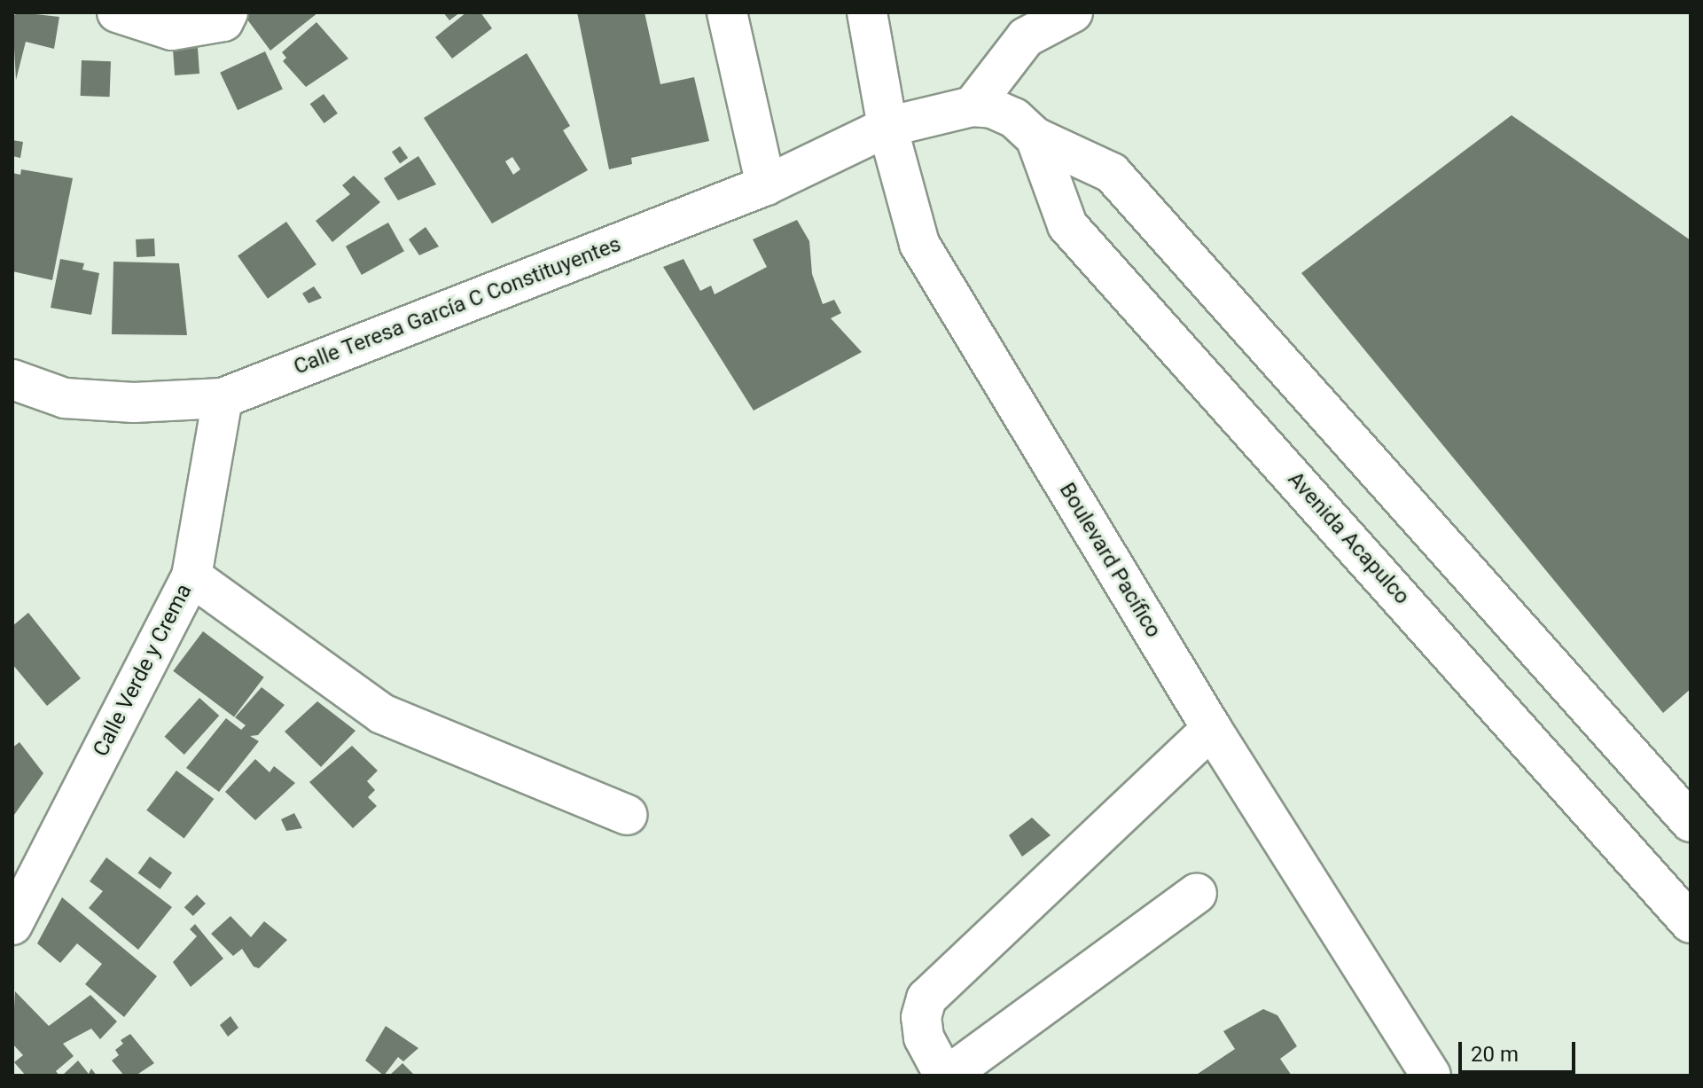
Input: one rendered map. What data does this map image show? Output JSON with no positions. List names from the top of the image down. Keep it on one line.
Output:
{"streets":{"main road":["Calle Teresa García C Constituyentes","Avenida Acapulco","Boulevard Pacífico","Calle Verde y Crema"]},"crossings":[["Calle Teresa García C Constituyentes","Boulevard Pacífico"],["Calle Teresa García C Constituyentes","Calle Verde y Crema"]],"scale_bar":"20 m"}
